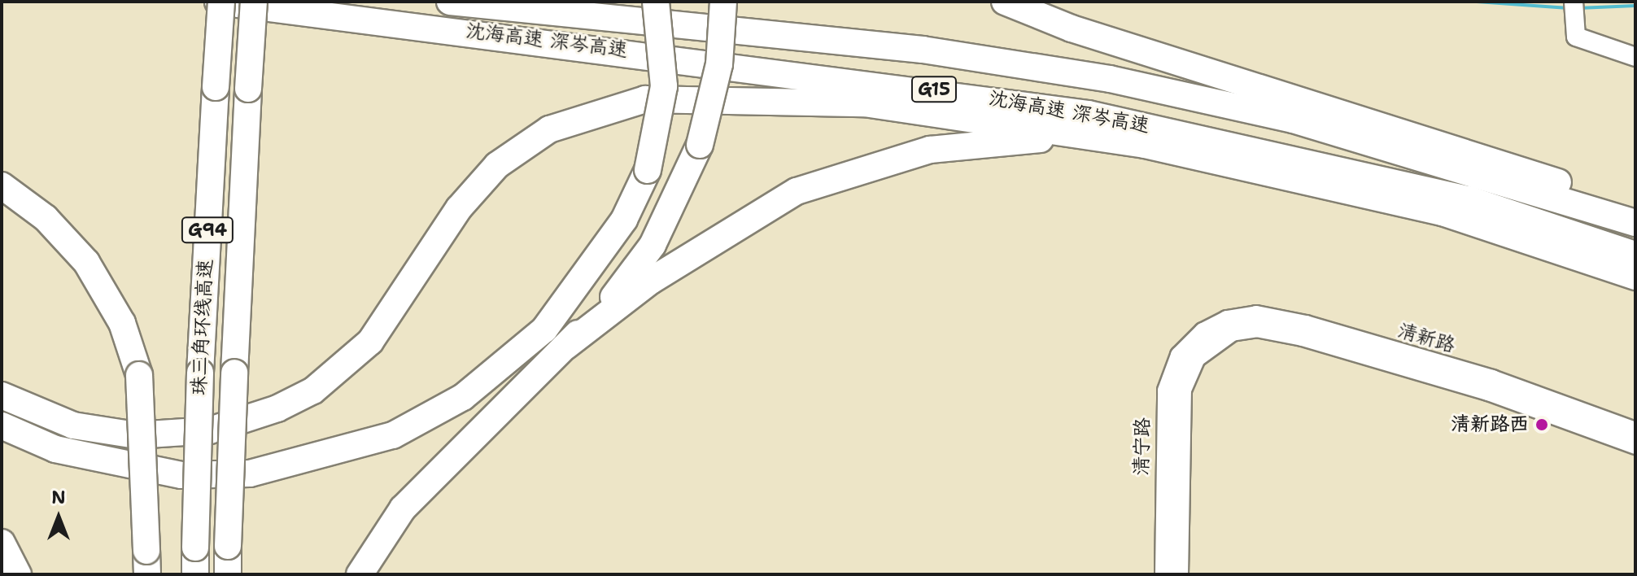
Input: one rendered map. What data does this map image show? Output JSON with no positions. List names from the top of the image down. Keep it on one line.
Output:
{"streets":{"highway":["沈海高速 深岑高速","G15","G94","珠三角环线高速"],"street":["清新路","清宁路"]},"crossings":[["沈海高速 深岑高速","珠三角环线高速"],["清新路","清宁路"]],"places":["清新路西"],"north":"top"}
